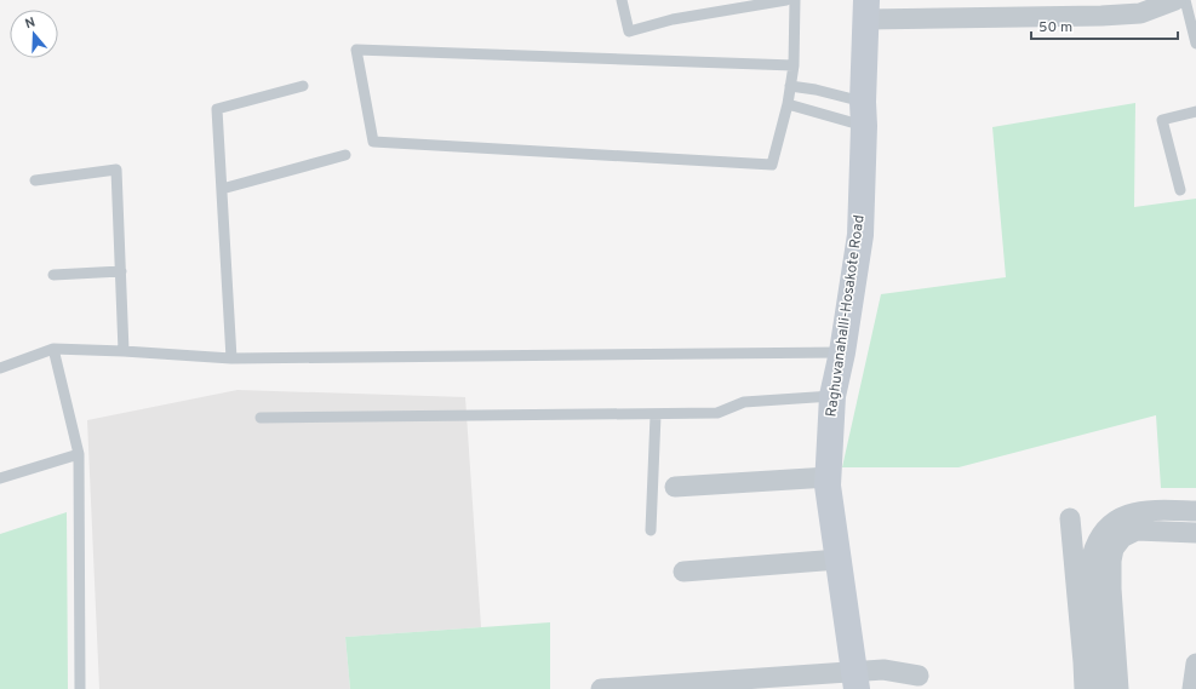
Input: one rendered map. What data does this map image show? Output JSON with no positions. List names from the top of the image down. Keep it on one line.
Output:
{"streets":{"main road":["Raghuvanahalli-Hosakote Road"]},"scale_bar":"50 m","north":"top"}
